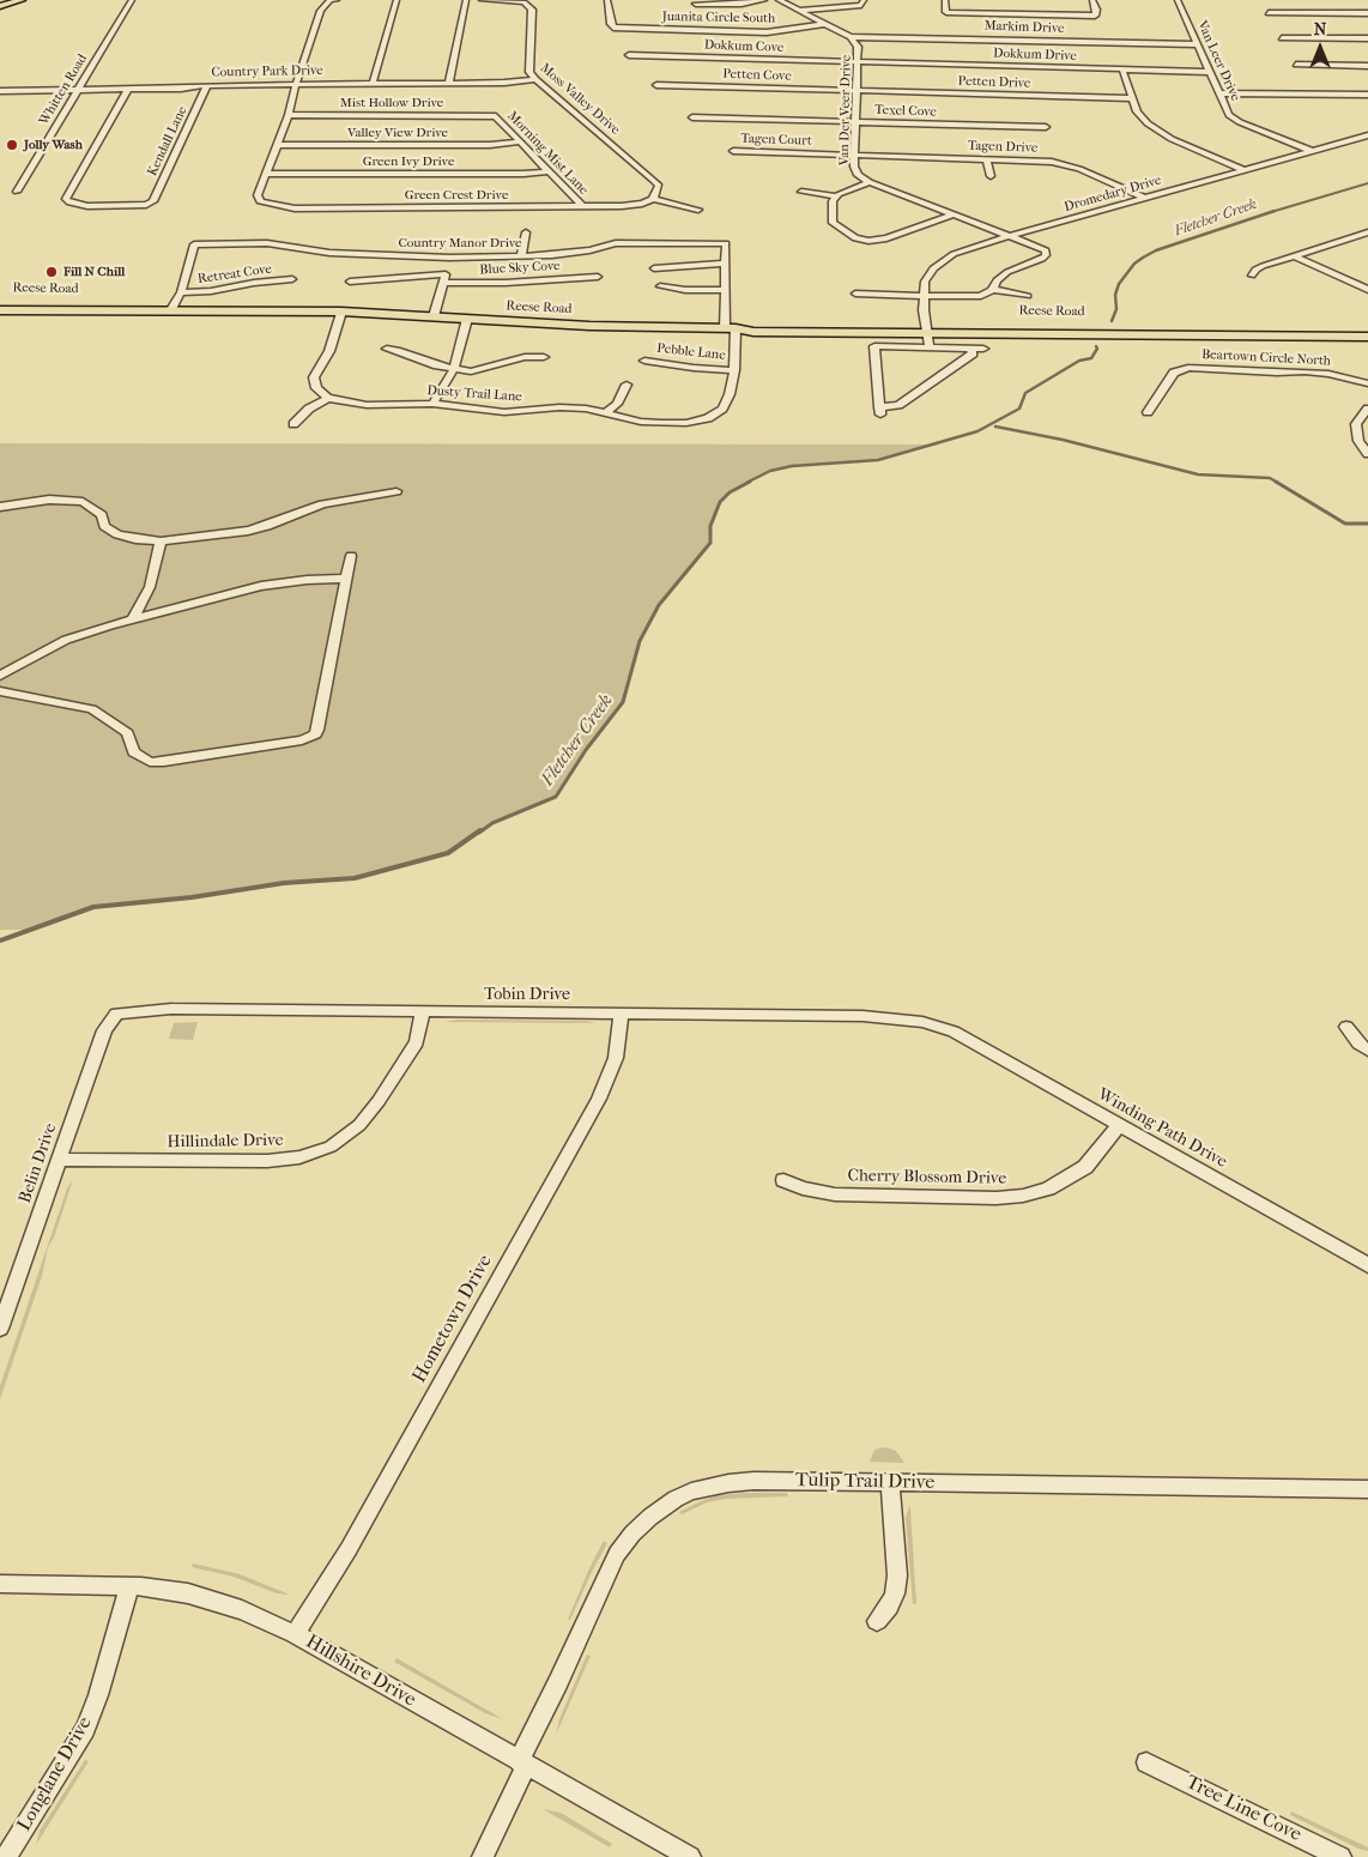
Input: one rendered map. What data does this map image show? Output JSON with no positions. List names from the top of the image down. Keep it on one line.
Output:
{"streets":{"main road":["Reese Road"],"street":["Juanita Circle South","Markim Drive","Dokkum Cove","Dokkum Drive","Van Leer Drive","Country Park Drive","Petten Cove","Petten Drive","Whitten Road","Moss Valley Drive","Mist Hollow Drive","Van Der Veer Drive","Texel Cove","Valley View Drive","Tagen Court","Kendall Lane","Tagen Drive","Morning Mist Lane","Green Ivy Drive","Dromedary Drive","Green Crest Drive","Country Manor Drive","Blue Sky Cove","Retreat Cove","Pebble Lane","Beartown Circle North","Dusty Trail Lane","Tobin Drive","Winding Path Drive","Hillindale Drive","Belin Drive","Cherry Blossom Drive","Hometown Drive","Tulip Trail Drive","Hillshire Drive","Longlane Drive","Tree Line Cove"]},"crossings":[["Juanita Circle South","Van Der Veer Drive"],["Markim Drive","Van Leer Drive"],["Markim Drive","Van Der Veer Drive"],["Dokkum Cove","Dokkum Drive"],["Dokkum Cove","Van Der Veer Drive"],["Dokkum Drive","Van Leer Drive"],["Dokkum Drive","Van Der Veer Drive"],["Van Leer Drive","Dromedary Drive"],["Country Park Drive","Whitten Road"],["Country Park Drive","Moss Valley Drive"],["Country Park Drive","Kendall Lane"],["Petten Cove","Petten Drive"],["Petten Cove","Van Der Veer Drive"],["Petten Drive","Van Der Veer Drive"],["Moss Valley Drive","Green Crest Drive"],["Mist Hollow Drive","Morning Mist Lane"],["Van Der Veer Drive","Texel Cove"],["Van Der Veer Drive","Tagen Court"],["Van Der Veer Drive","Tagen Drive"],["Van Der Veer Drive","Dromedary Drive"],["Valley View Drive","Morning Mist Lane"],["Tagen Court","Tagen Drive"],["Tagen Drive","Dromedary Drive"],["Morning Mist Lane","Green Ivy Drive"],["Morning Mist Lane","Green Crest Drive"],["Green Ivy Drive","Green Crest Drive"],["Dromedary Drive","Reese Road"],["Country Manor Drive","Retreat Cove"],["Pebble Lane","Dusty Trail Lane"],["Tobin Drive","Winding Path Drive"],["Tobin Drive","Hillindale Drive"],["Tobin Drive","Belin Drive"],["Tobin Drive","Hometown Drive"],["Winding Path Drive","Cherry Blossom Drive"],["Hillindale Drive","Belin Drive"],["Hometown Drive","Hillshire Drive"],["Tulip Trail Drive","Hillshire Drive"],["Hillshire Drive","Longlane Drive"]],"water":["Fletcher Creek"],"places":["Jolly Wash","Fill N Chill"],"north":"top"}
